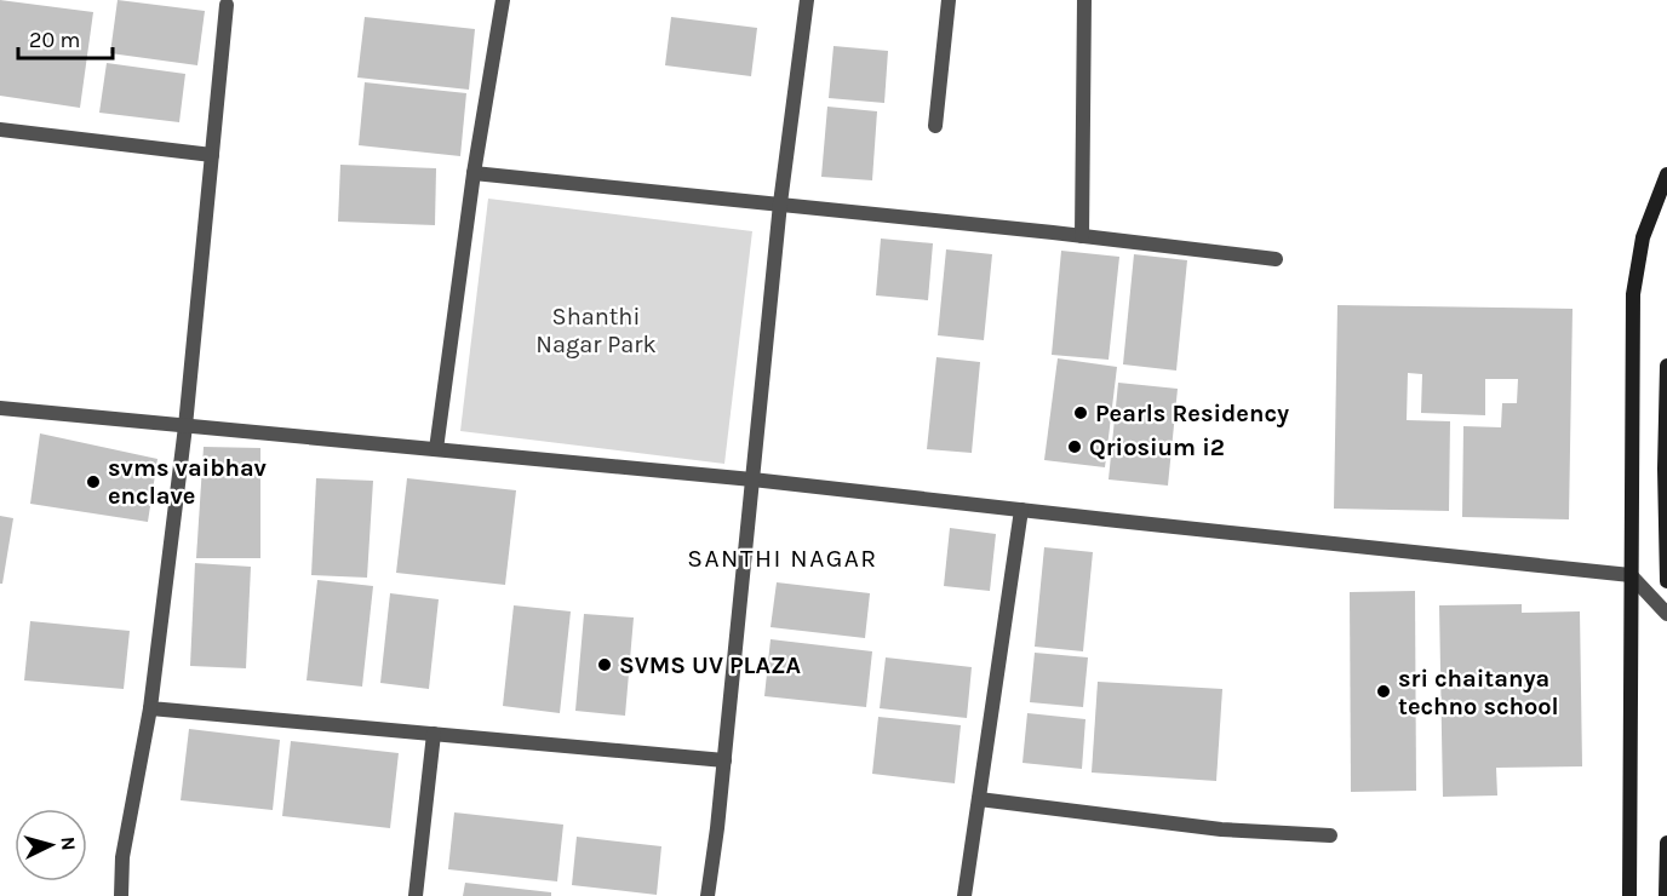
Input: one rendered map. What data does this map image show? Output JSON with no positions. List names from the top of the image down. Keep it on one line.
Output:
{"districts":["SANTHI NAGAR"],"parks":["Shanthi Nagar Park"],"places":["Pearls Residency","Qriosium i2","svms vaibhav enclave","SVMS UV PLAZA","sri chaitanya techno school"],"scale_bar":"20 m","north":"right"}
